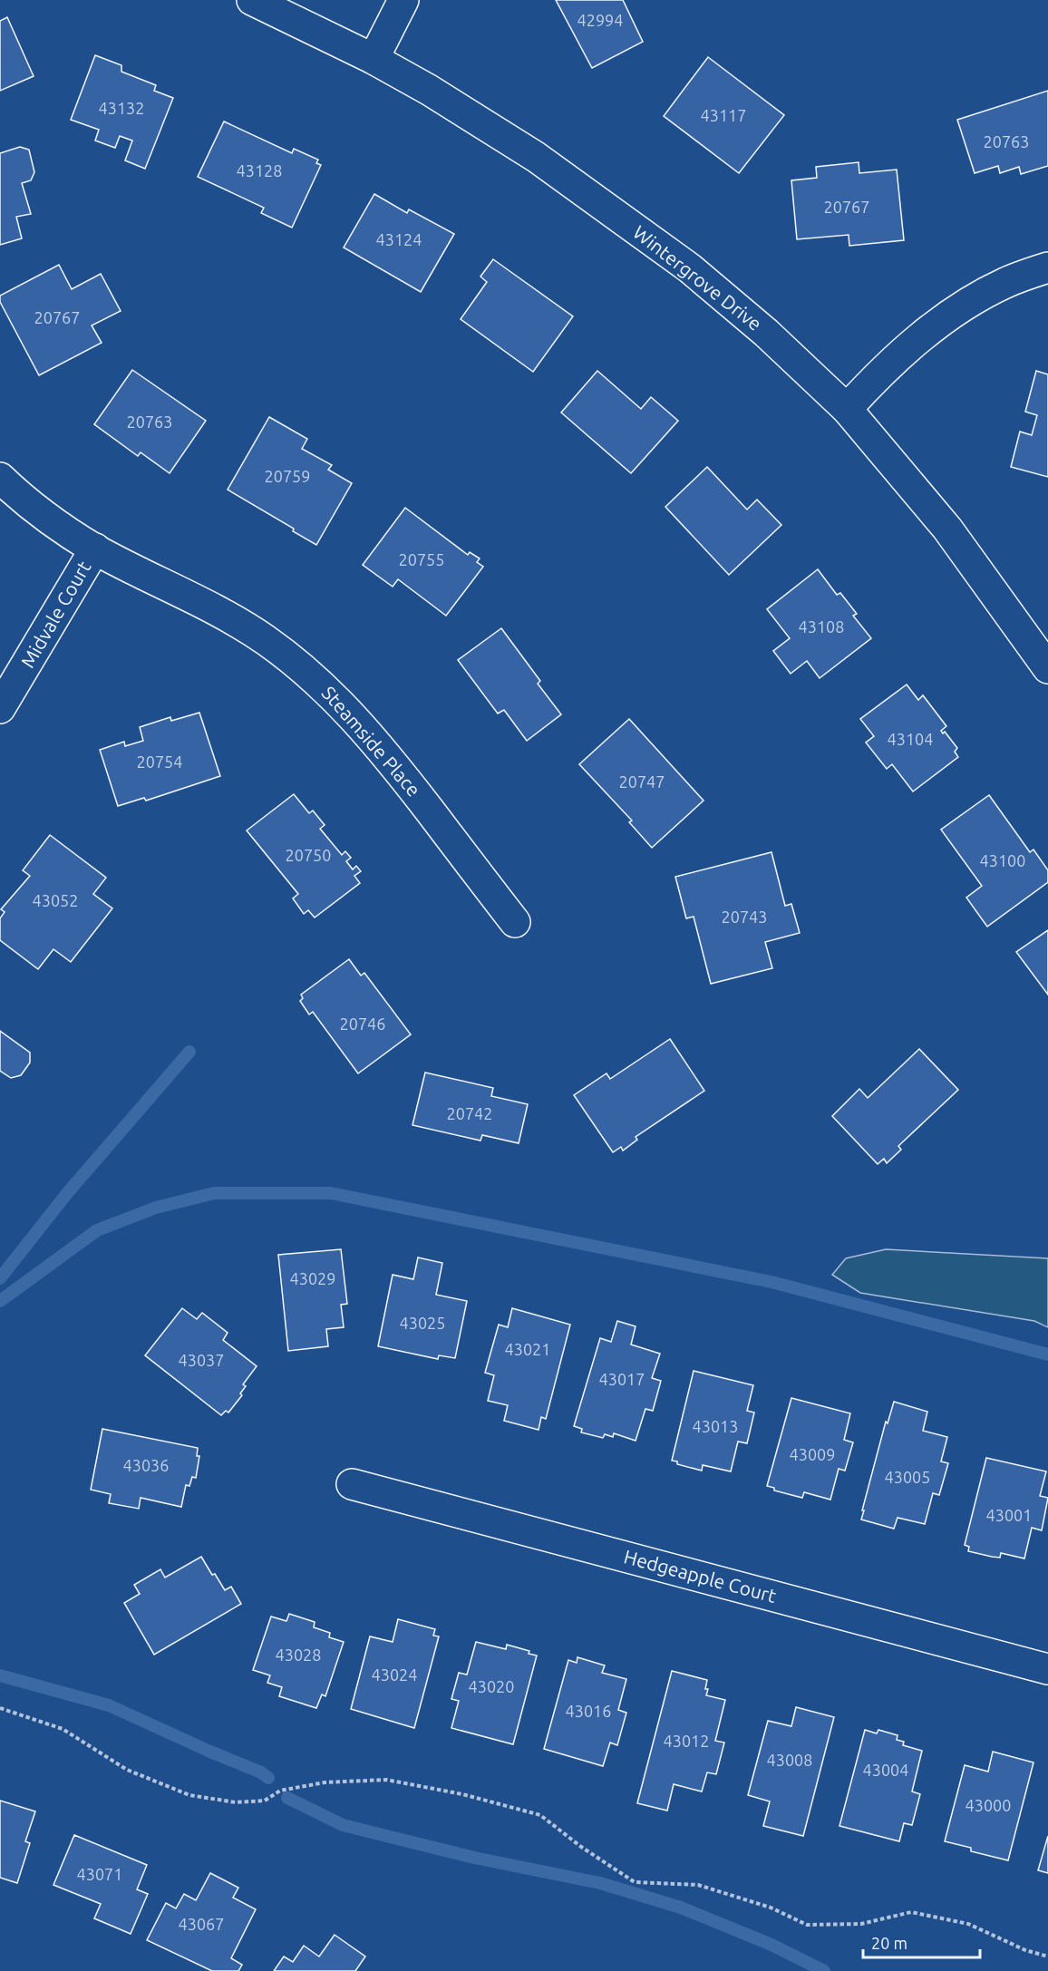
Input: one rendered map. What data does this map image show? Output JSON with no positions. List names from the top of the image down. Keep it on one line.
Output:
{"streets":{"street":["Wintergrove Drive","Midvale Court","Steamside Place","Hedgeapple Court"]},"crossings":[["Midvale Court","Steamside Place"]],"house_numbers":["42994","43132","43117","20763","43128","20767","43124","20767","20763","20759","20755","43108","43104","20754","20747","20750","43100","43052","20743","20746","20742","43029","43025","43021","43037","43017","43013","43009","43036","43005","43001","43028","43024","43020","43016","43012","43008","43004","43000","43071","43067"],"scale_bar":"20 m"}
